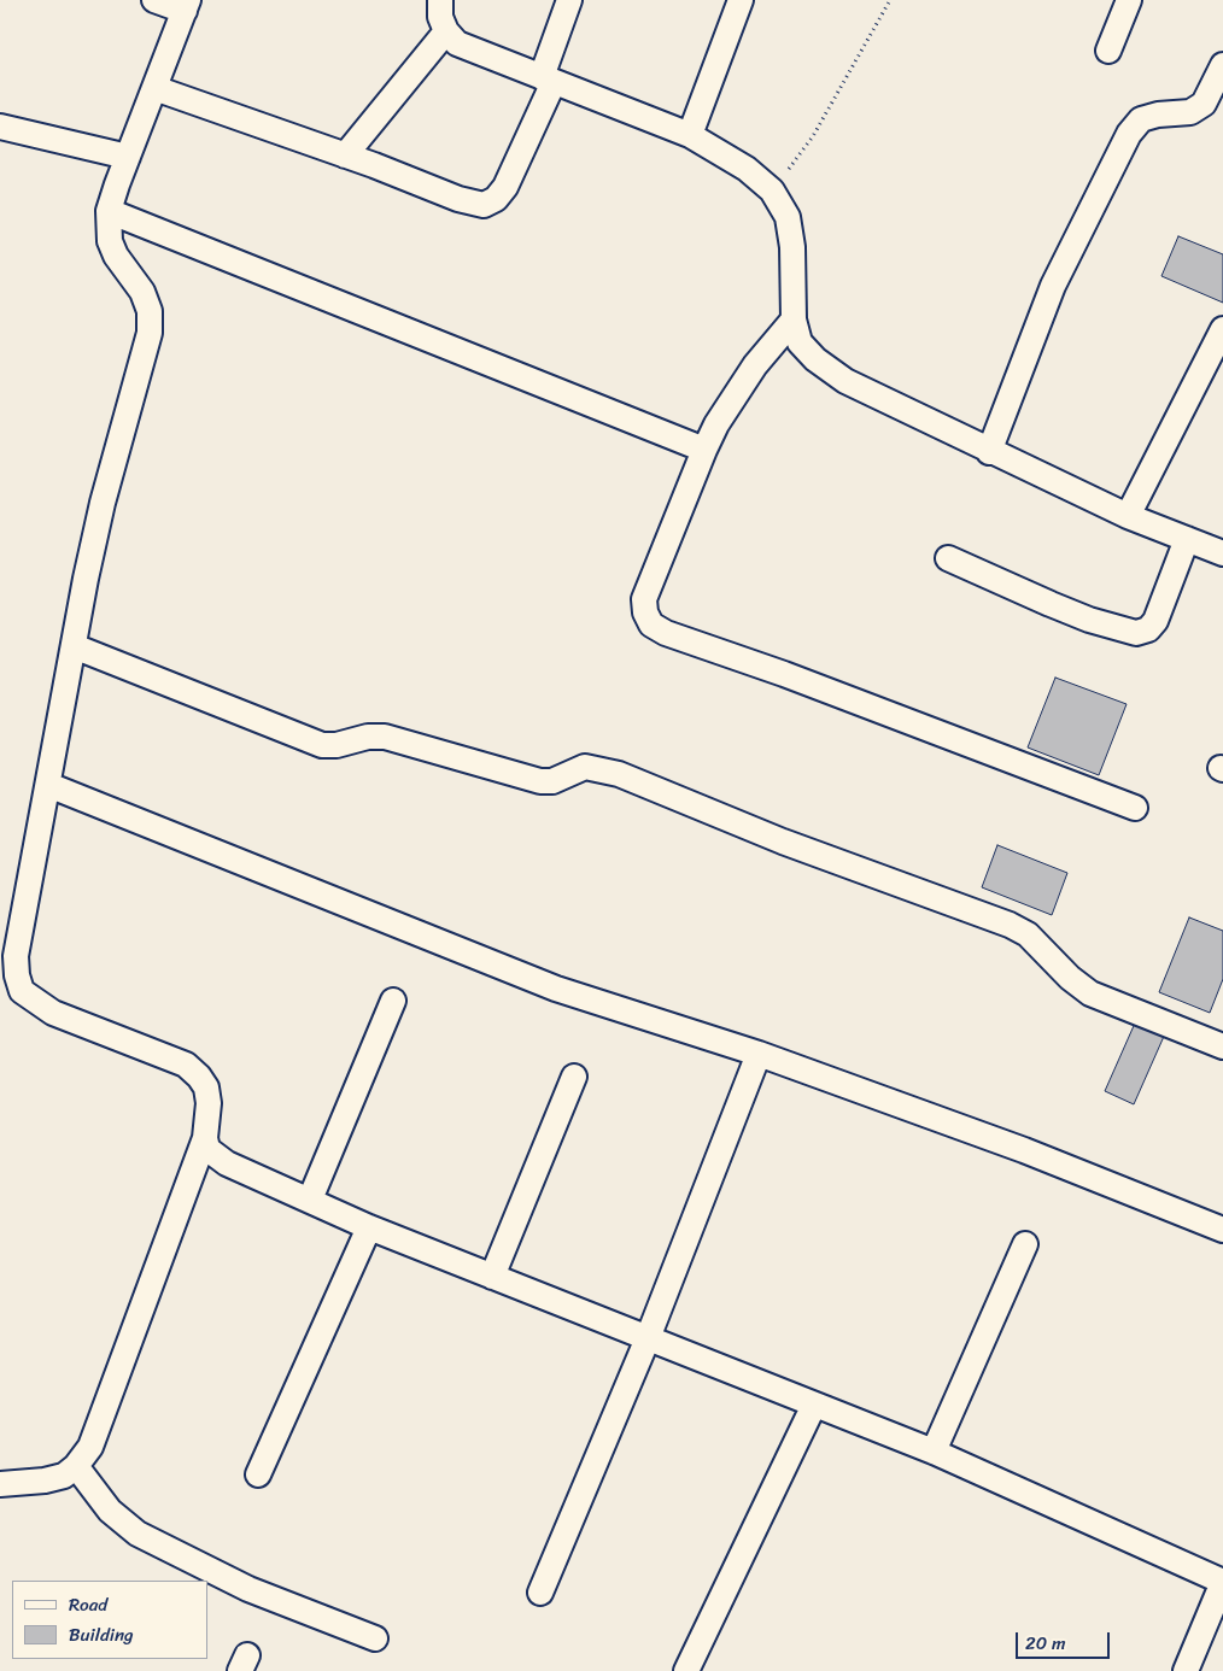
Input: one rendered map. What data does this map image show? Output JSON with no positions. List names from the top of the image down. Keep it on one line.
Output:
{"legend":["Road","Building"],"scale_bar":"20 m"}
